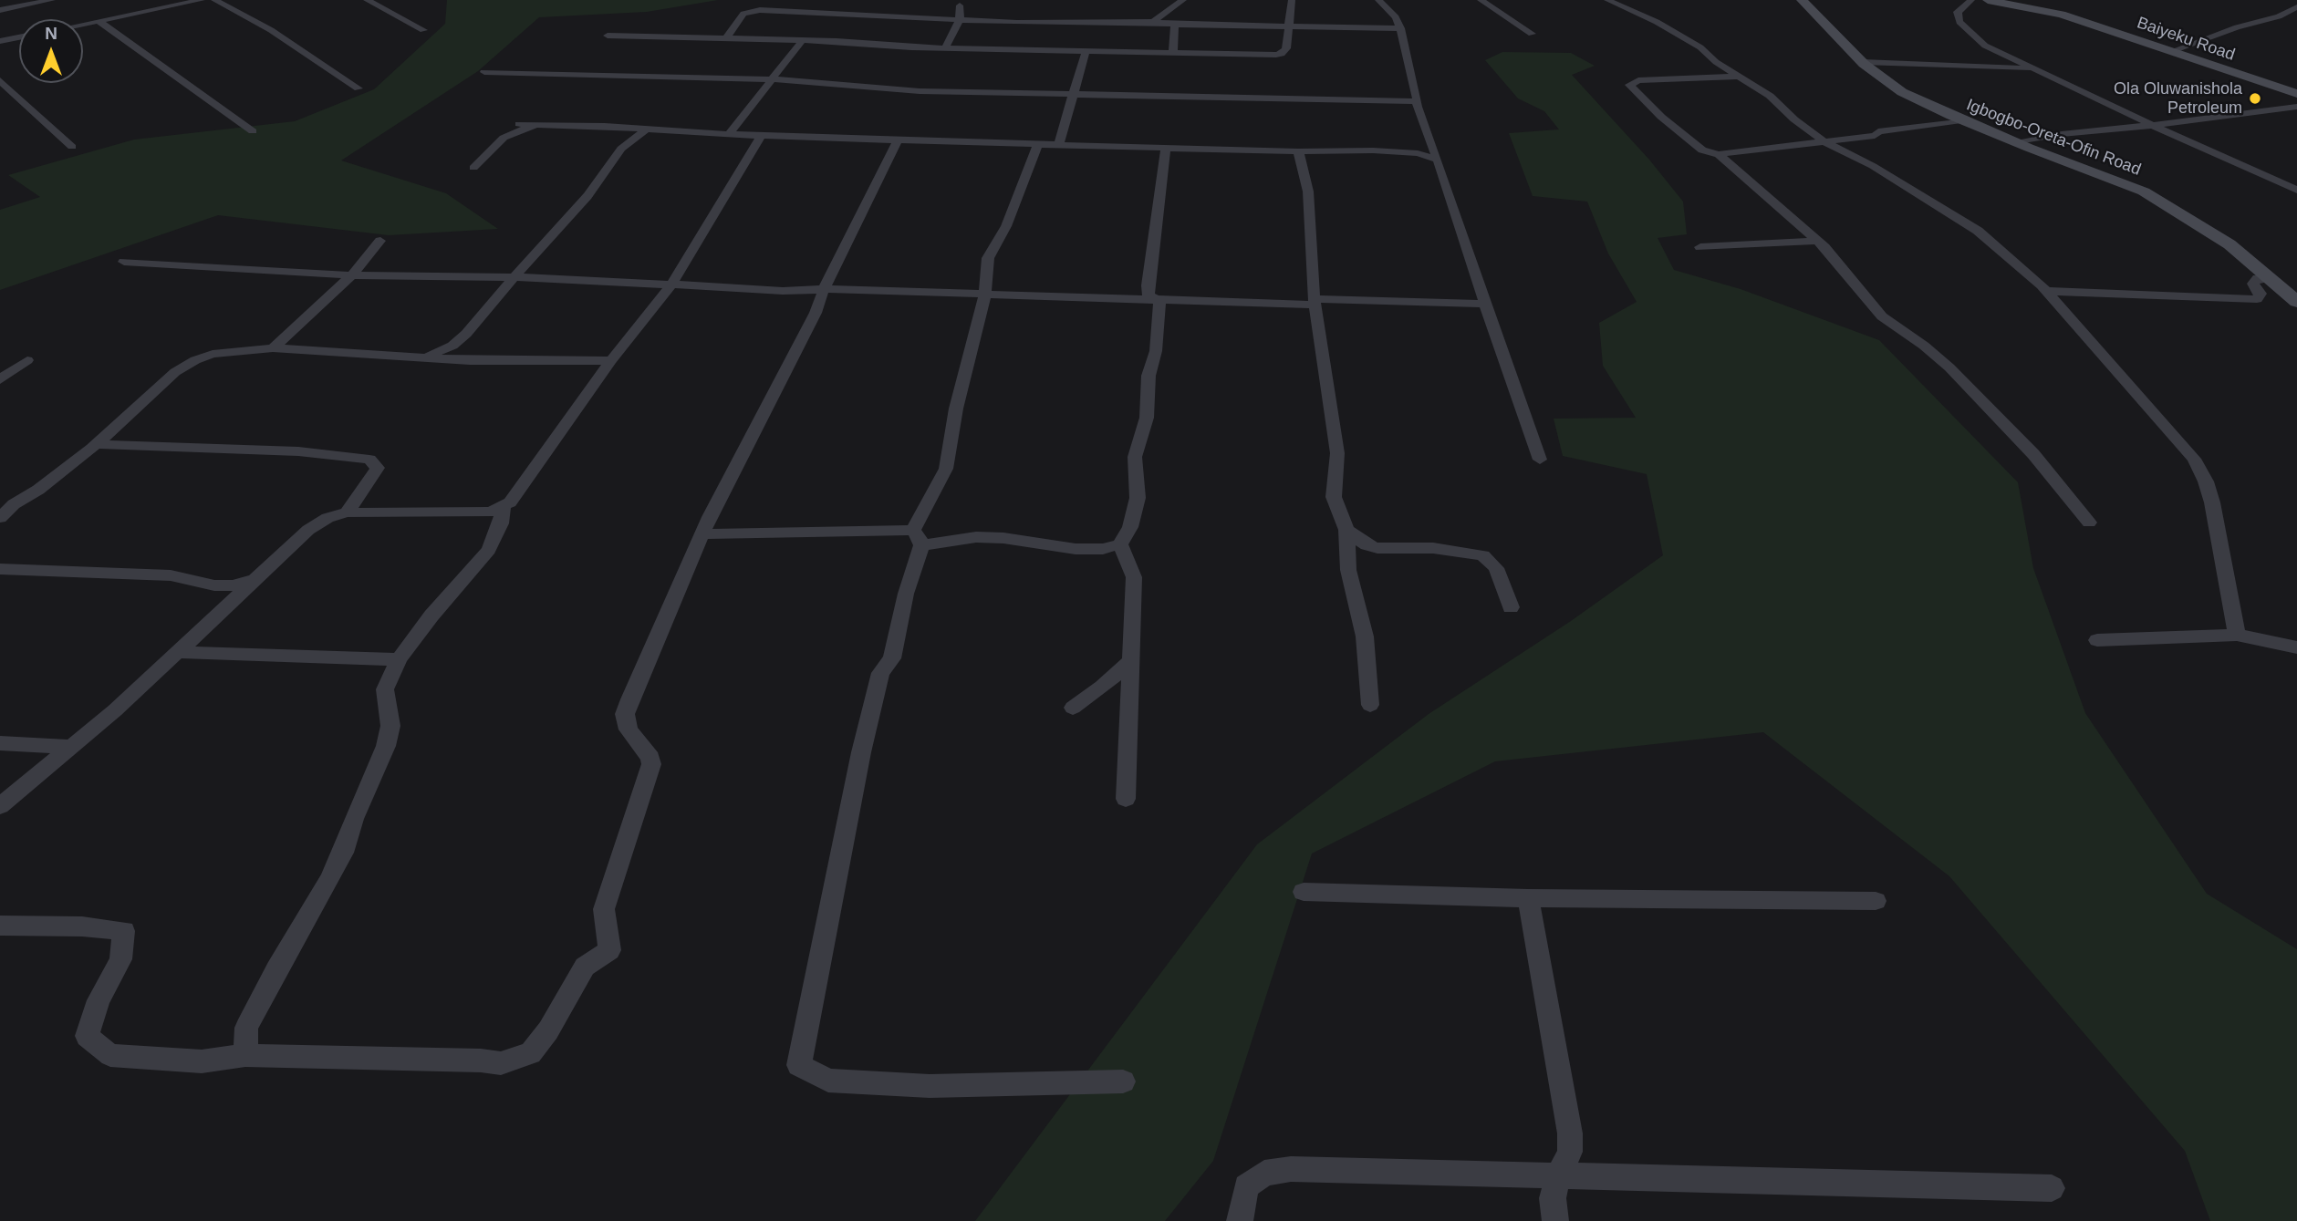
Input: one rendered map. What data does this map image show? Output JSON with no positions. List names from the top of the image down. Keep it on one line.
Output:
{"streets":{"street":["Baiyeku Road","Igbogbo-Oreta-Ofin Road"]},"places":["Ola Oluwanishola Petroleum"],"north":"top"}
